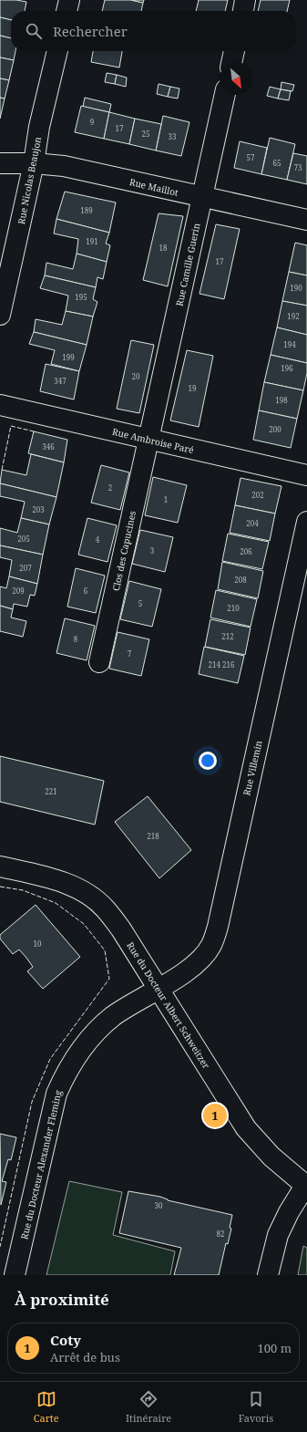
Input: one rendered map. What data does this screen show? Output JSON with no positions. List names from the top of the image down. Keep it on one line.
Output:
{"streets":{"street":["Rue Nicolas Beaujon","Rue Maillot","Rue Camille Guerin","Rue Ambroise Paré","Clos des Capucines","Rue Villemin","Rue du Docteur Albert Schweitzer","Rue du Docteur Alexander Fleming"]},"crossings":[["Rue Nicolas Beaujon","Rue Maillot"],["Rue Maillot","Rue Camille Guerin"],["Rue Camille Guerin","Rue Ambroise Paré"],["Rue Camille Guerin","Clos des Capucines"],["Rue Ambroise Paré","Clos des Capucines"],["Rue Villemin","Rue du Docteur Albert Schweitzer"],["Rue Villemin","Rue du Docteur Alexander Fleming"],["Rue du Docteur Albert Schweitzer","Rue du Docteur Alexander Fleming"]],"house_numbers":["9","17","25","33","57","65","73","189","191","18","17","190","195","192","194","199","196","20","347","19","198","200","346","2","202","1","203","204","205","4","3","206","207","208","209","6","5","210","212","8","7","214 216","221","218","10","30","82"],"north":"bottom right","page":{"search":"Rechercher","pins":"1","heading":"À proximité","list":[{"mark":"1","name":"Coty","note":"Arrêt de bus","value":"100 m"}],"nav":["Carte","Itinéraire","Favoris"]}}
